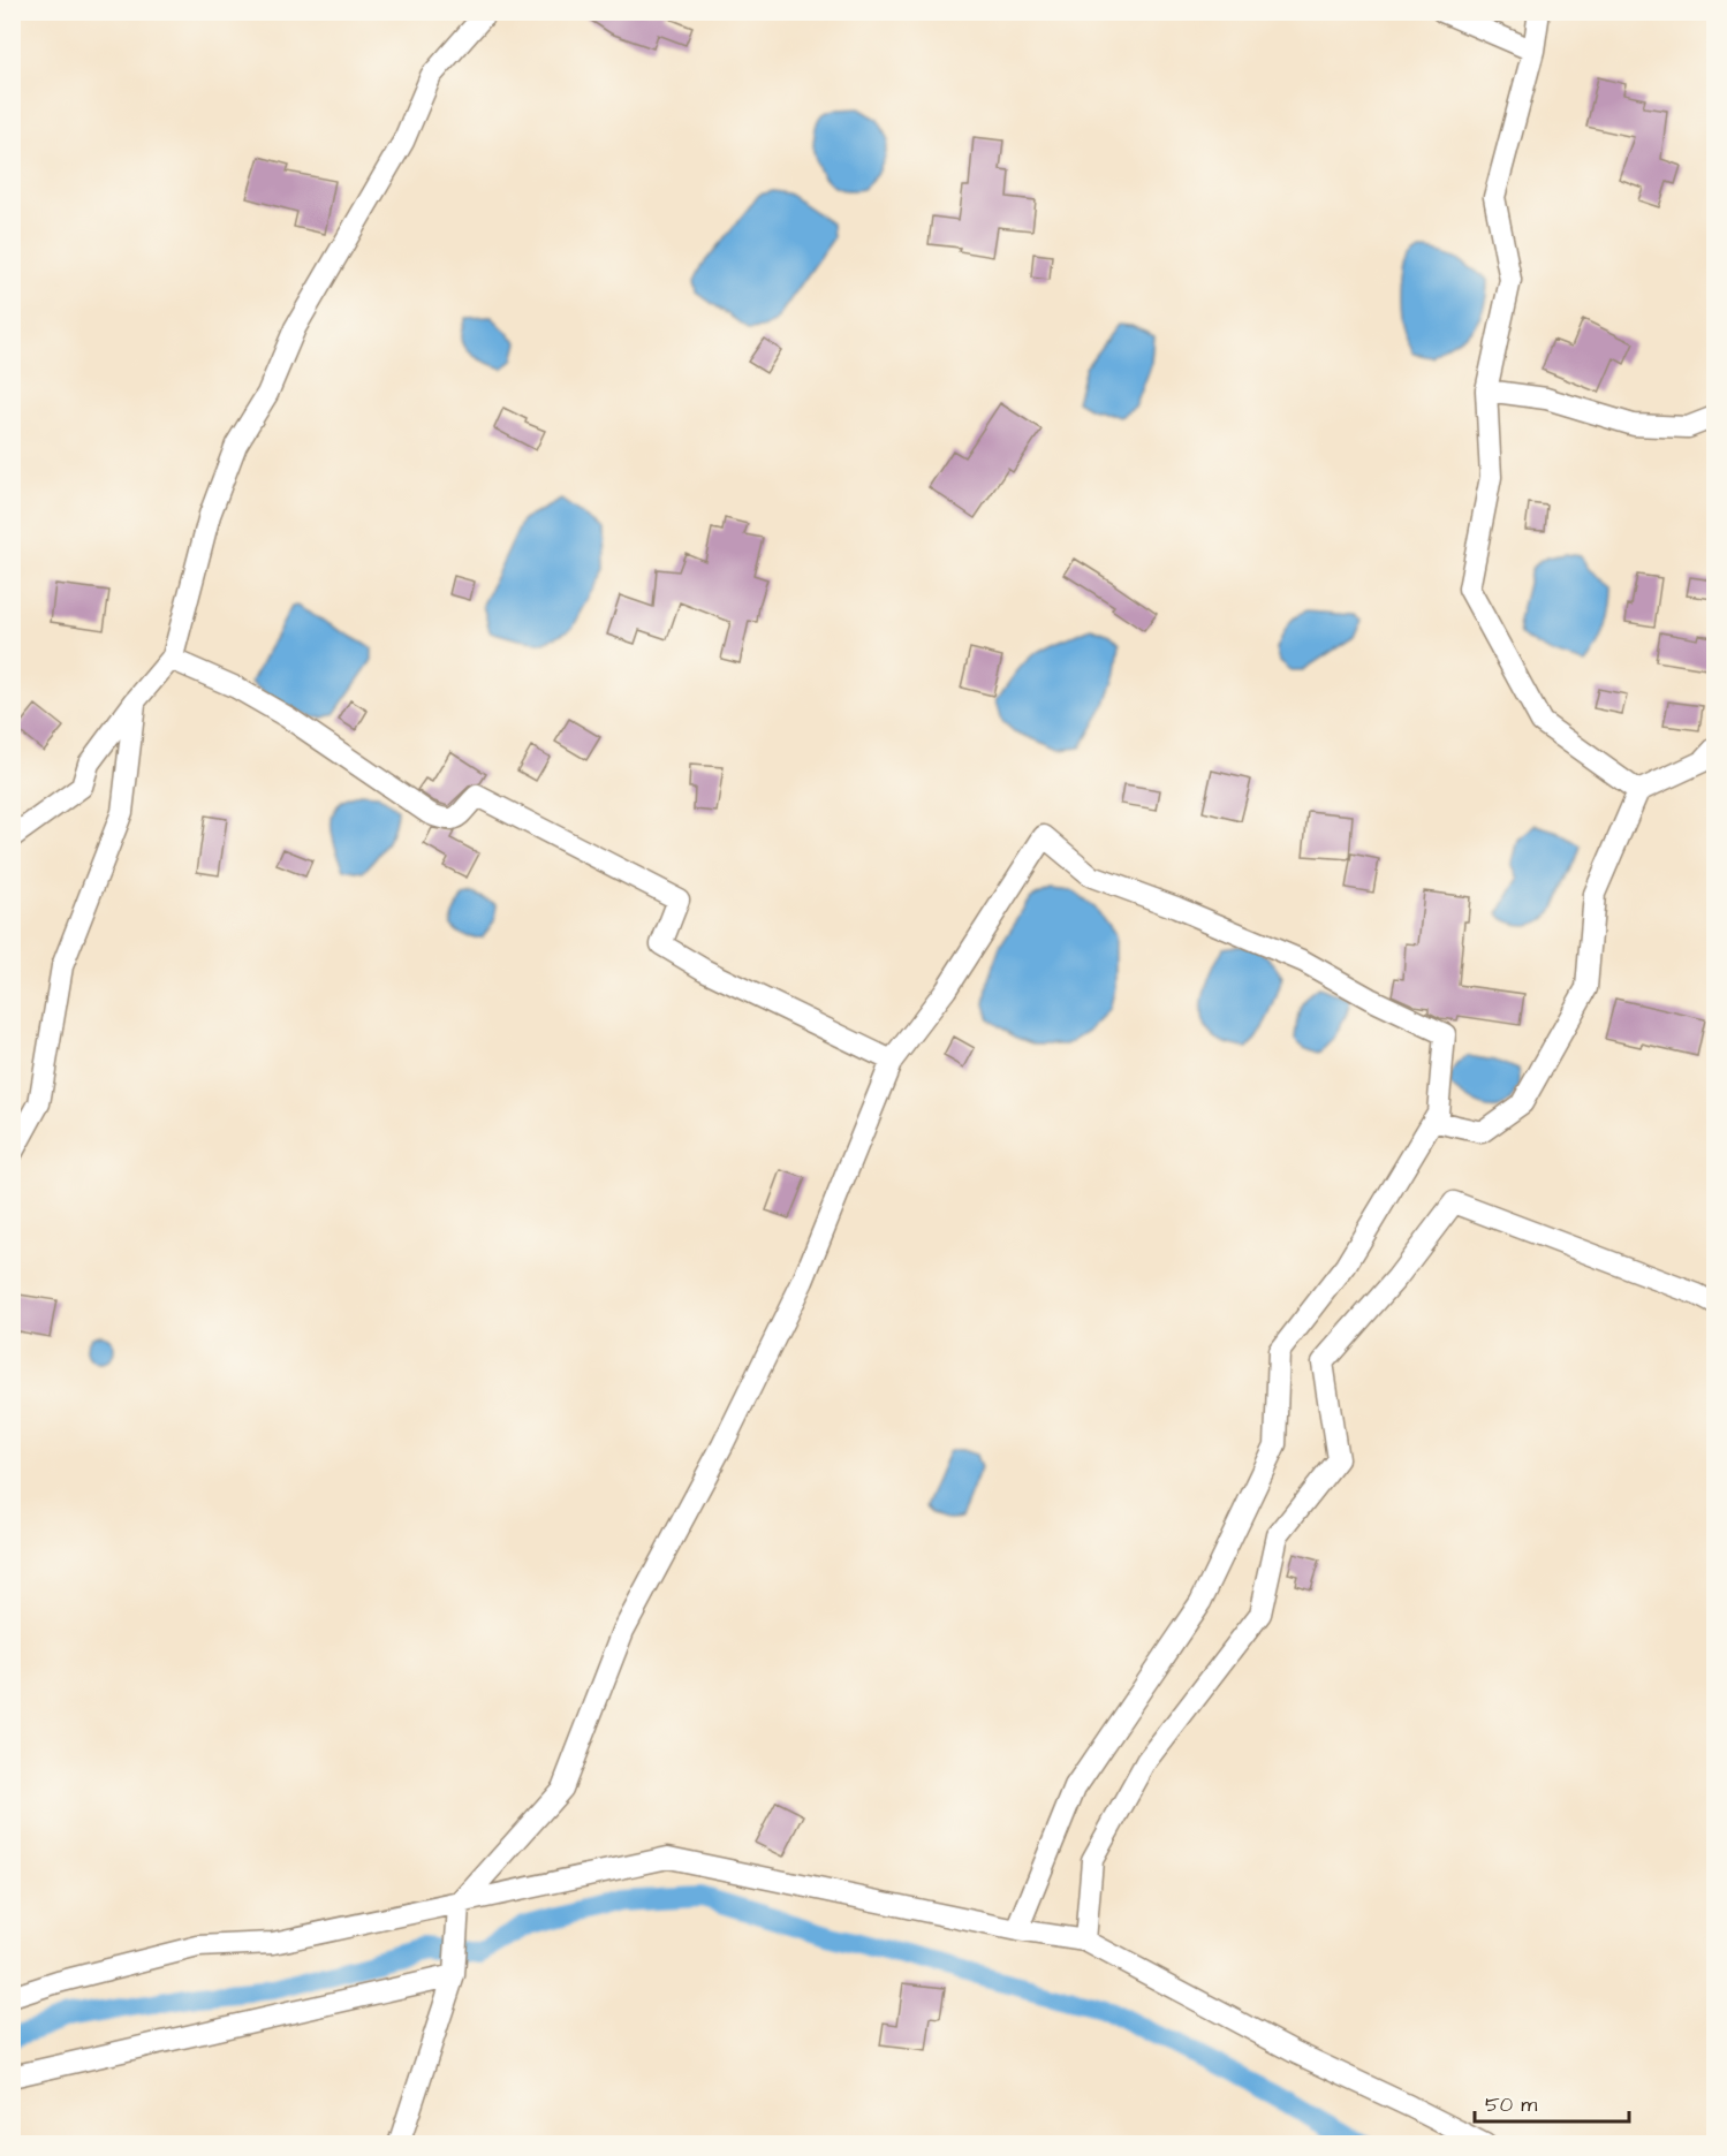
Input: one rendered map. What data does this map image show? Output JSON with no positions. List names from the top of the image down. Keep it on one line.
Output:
{"scale_bar":"50 m"}
